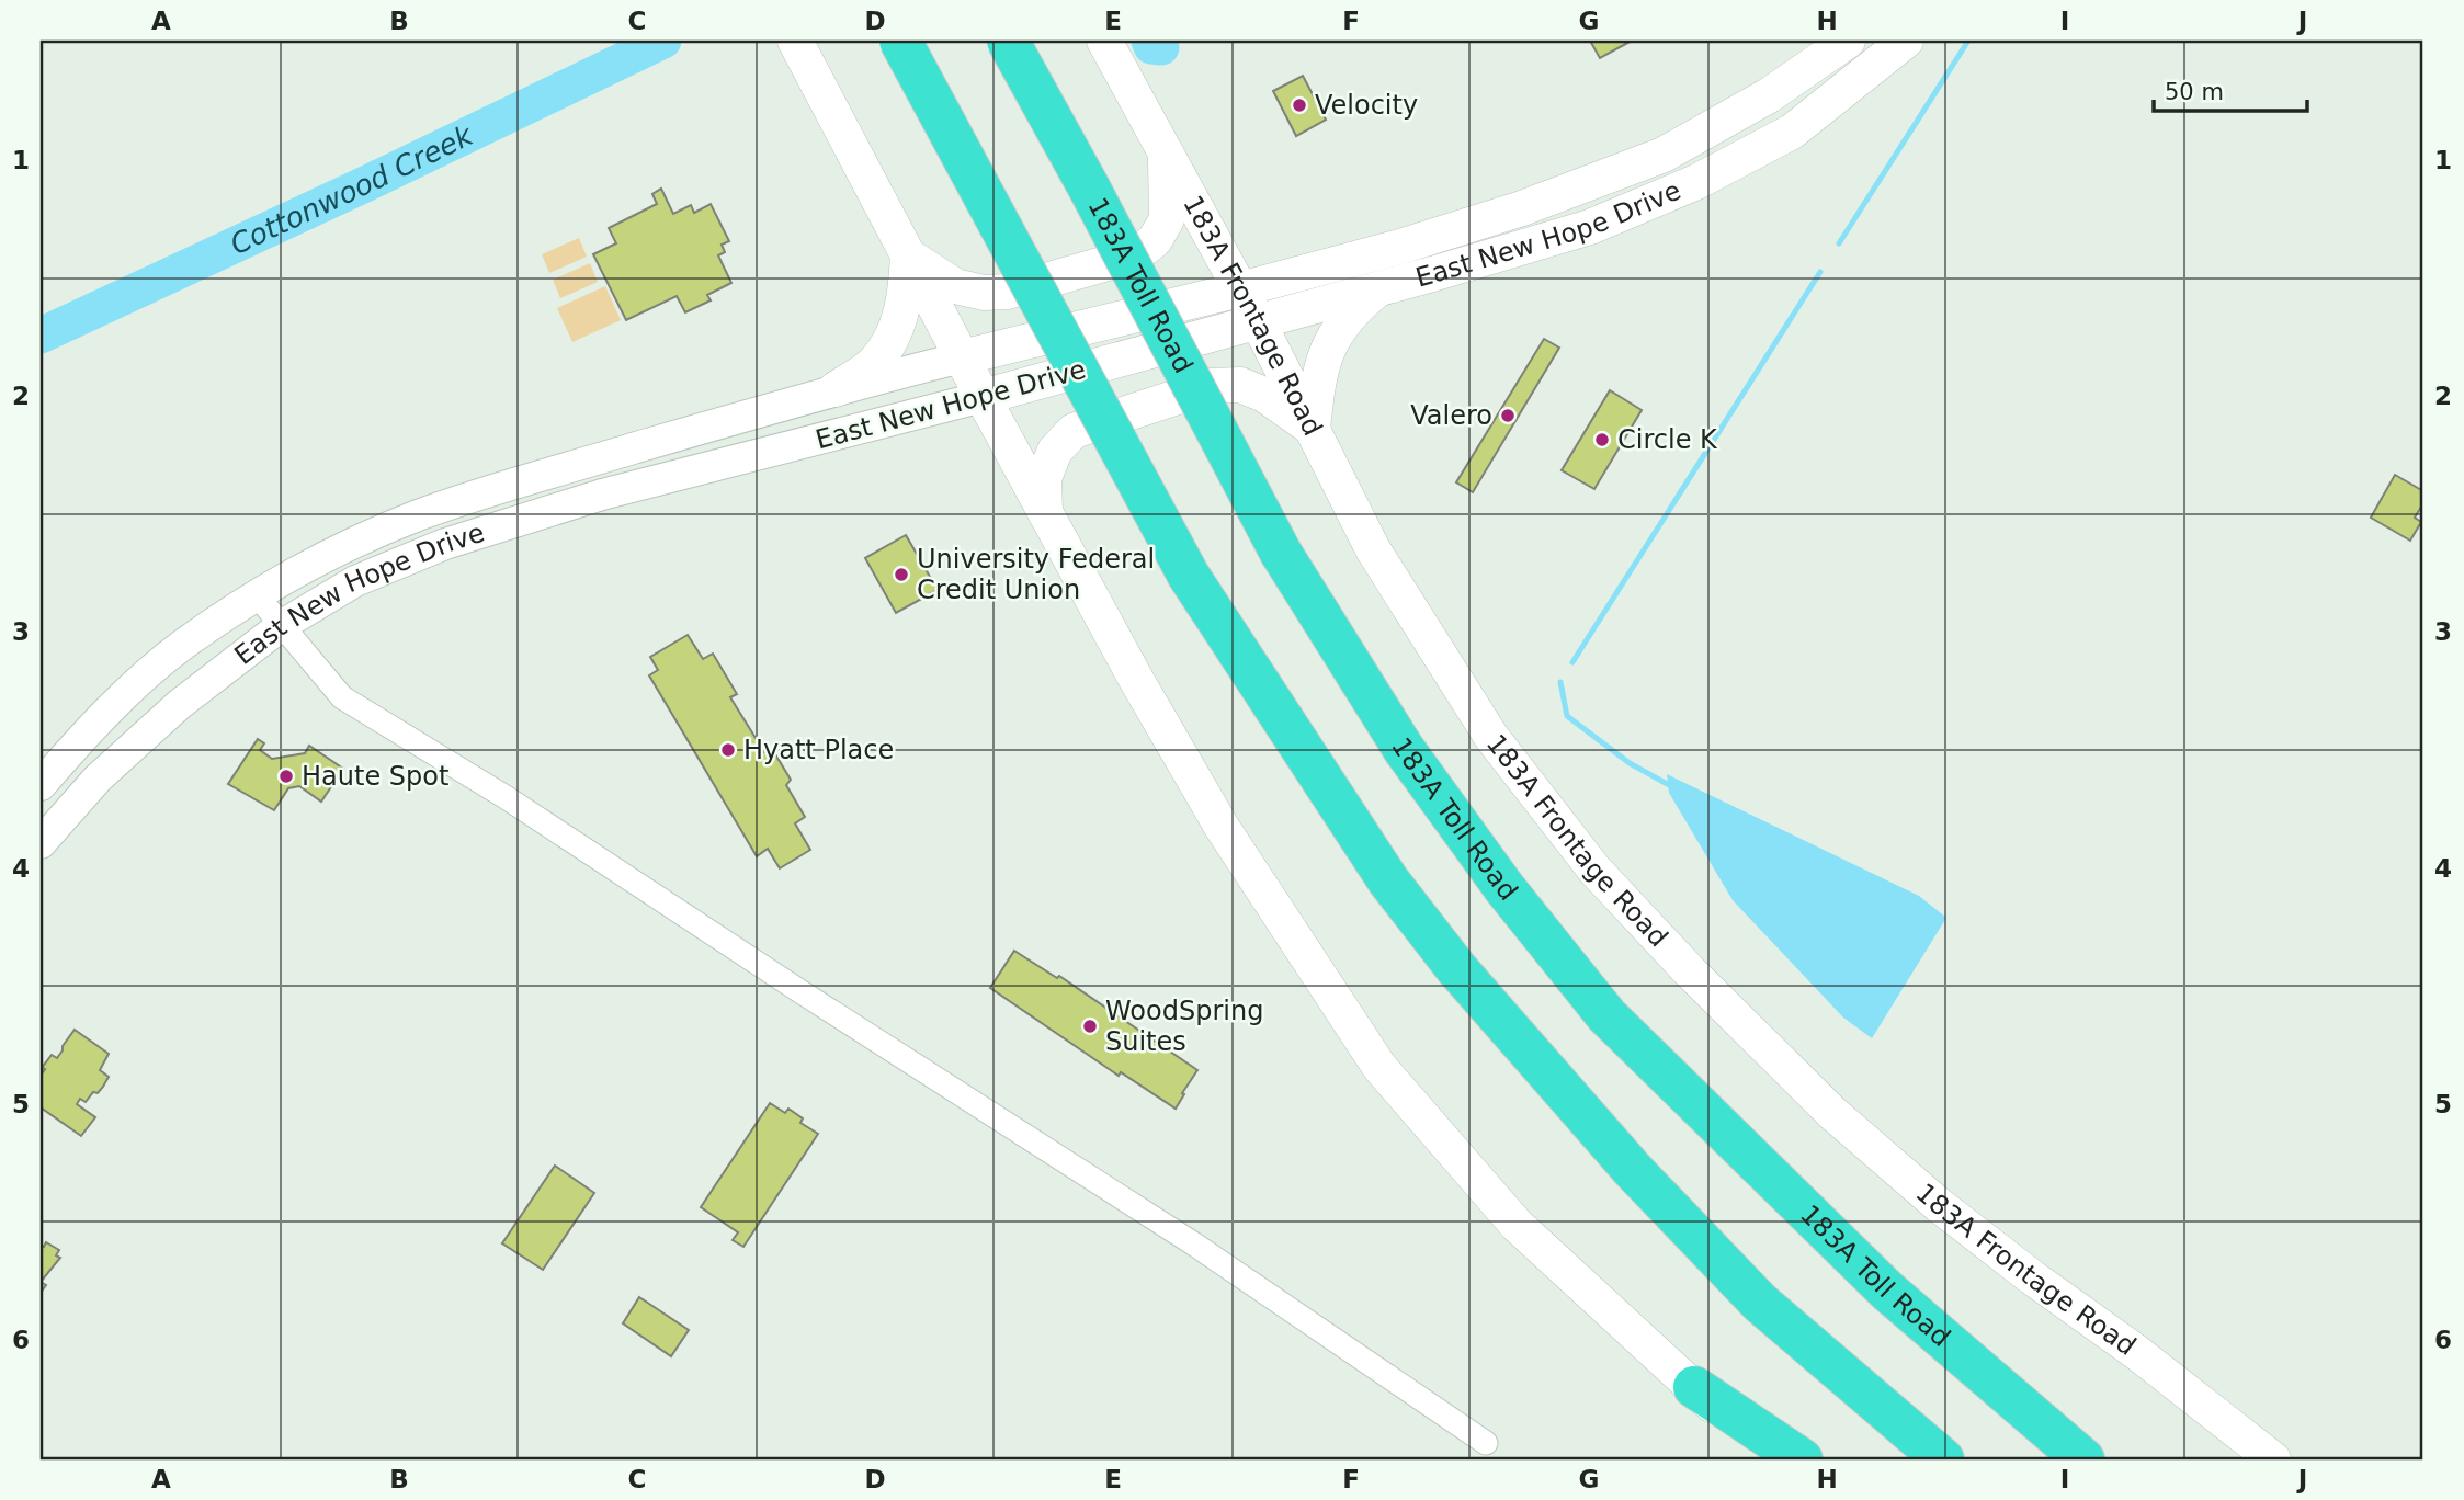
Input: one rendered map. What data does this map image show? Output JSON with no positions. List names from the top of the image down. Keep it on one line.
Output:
{"streets":{"highway":["183A Toll Road"],"main road":["East New Hope Drive","183A Frontage Road"]},"crossings":[["East New Hope Drive","183A Frontage Road"]],"water":["Cottonwood Creek"],"places":["Velocity","Valero","Circle K","University Federal Credit Union","Hyatt Place","Haute Spot","WoodSpring Suites"],"scale_bar":"50 m","grid":{"columns":["A","B","C","D","E","F","G","H","I","J"],"rows":["1","2","3","4","5","6"]}}
